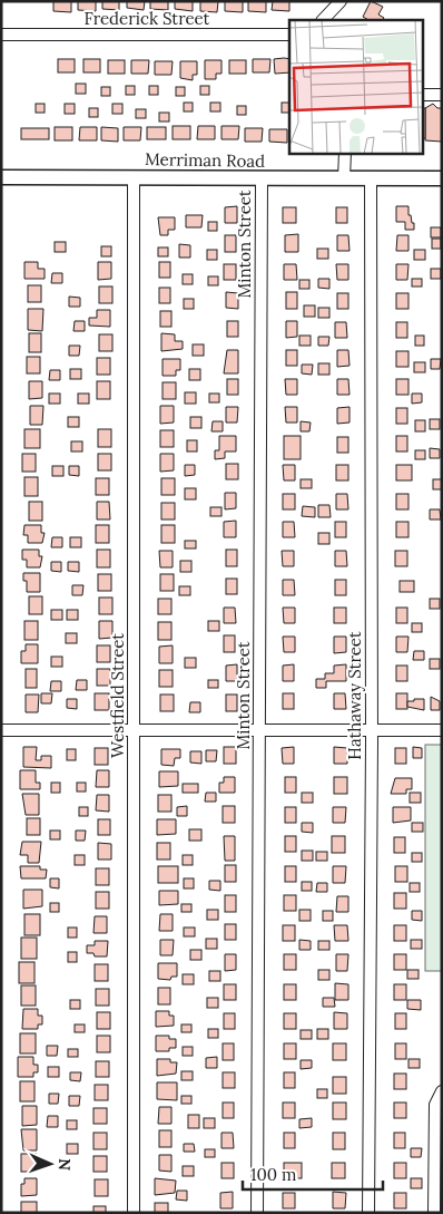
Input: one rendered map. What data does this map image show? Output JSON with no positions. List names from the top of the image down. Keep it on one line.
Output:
{"streets":{"main road":["Merriman Road"],"street":["Frederick Street","Minton Street","Westfield Street","Hathaway Street"]},"crossings":[["Merriman Road","Minton Street"],["Merriman Road","Westfield Street"],["Merriman Road","Hathaway Street"]],"scale_bar":"100 m","north":"right"}
